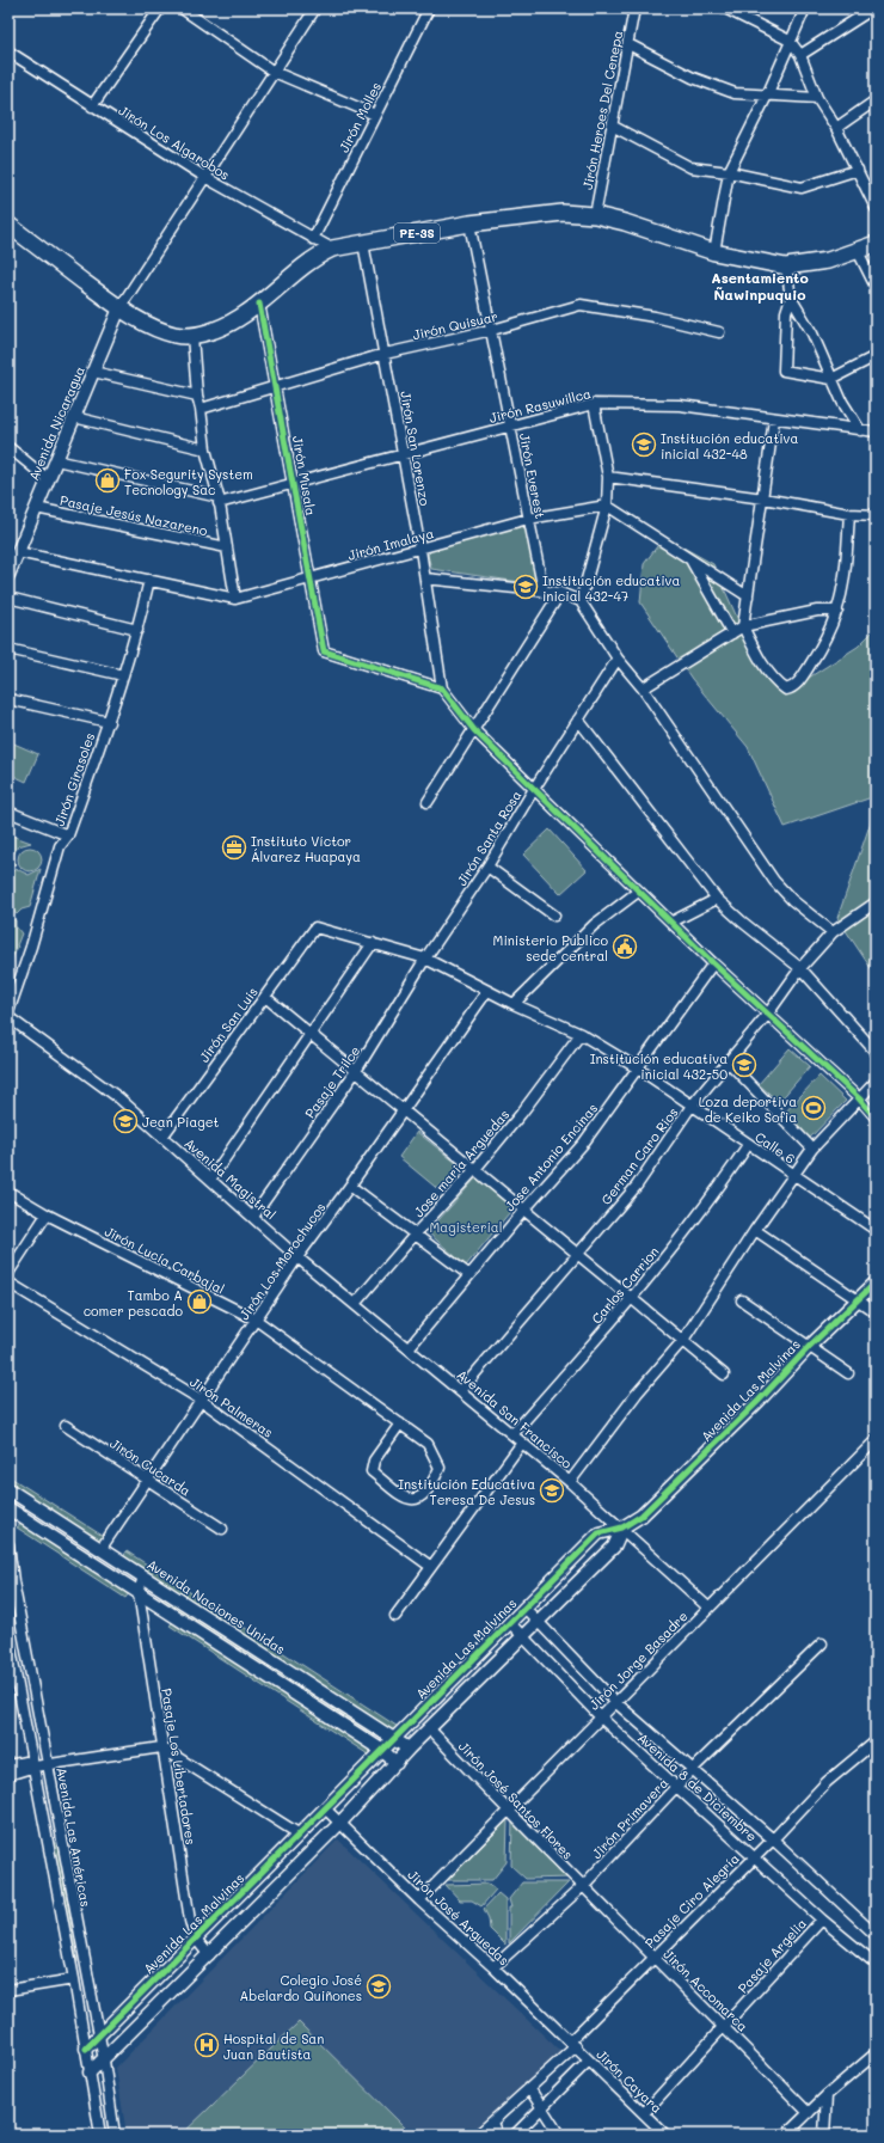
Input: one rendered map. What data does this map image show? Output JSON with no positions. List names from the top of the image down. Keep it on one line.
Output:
{"streets":{"highway":["PE-3S"],"street":["Jirón Heroes Del Cenepa","Jirón Molles","Jirón Los Algarobos","Jirón Quisuar","Jirón Rasuwillca","Avenida Nicaragua","Jirón San Lorenzo","Jirón Musala","Jirón Everest","Pasaje Jesús Nazareno","Jirón Imalaya","Jirón Girasoles","Jirón Santa Rosa","Jirón San Luis","Pasaje Trilce","Calle 6","German Caro Rios","Jose Antonio Encinas","Jose maria Arguedas","Avenida Magistral","Jirón Lucía Carbajal","Jirón Los Morochucos","Carlos Carrion","Avenida Las Malvinas","Jirón Palmeras","Avenida San Francisco","Jirón Cucarda","Avenida Naciones Unidas","Jirón Jorge Basadre","Pasaje Los Libertadores","Avenida 8 de Diciembre","Jirón José Santos Flores","Jirón Primavera","Avenida Las Américas","Pasaje Ciro Alegría","Jirón José Arguedas","Pasaje Argelia","Jirón Accomarca","Jirón Cayara"]},"crossings":[["Jirón Heroes Del Cenepa","PE-3S"],["Jirón Molles","Jirón Los Algarobos"],["Jirón Los Algarobos","PE-3S"],["PE-3S","Avenida Nicaragua"],["PE-3S","Jirón San Lorenzo"],["PE-3S","Jirón Musala"],["PE-3S","Jirón Everest"],["Jirón Quisuar","Jirón San Lorenzo"],["Jirón Quisuar","Jirón Musala"],["Jirón Quisuar","Jirón Everest"],["Jirón Rasuwillca","Jirón San Lorenzo"],["Jirón Rasuwillca","Jirón Musala"],["Jirón Rasuwillca","Jirón Everest"],["Avenida Nicaragua","Pasaje Jesús Nazareno"],["Avenida Nicaragua","Jirón Imalaya"],["Jirón San Lorenzo","Jirón Musala"],["Jirón San Lorenzo","Jirón Imalaya"],["Jirón Musala","Jirón Imalaya"],["Jirón Everest","Jirón Imalaya"],["Jirón Imalaya","Jirón Girasoles"],["Jirón Santa Rosa","Pasaje Trilce"],["Jirón Santa Rosa","Calle 6"],["Jirón San Luis","Calle 6"],["Jirón San Luis","Avenida Magistral"],["Pasaje Trilce","Calle 6"],["Pasaje Trilce","Avenida Magistral"],["Calle 6","German Caro Rios"],["Calle 6","Jose Antonio Encinas"],["Calle 6","Jose maria Arguedas"],["Calle 6","Jirón Los Morochucos"],["Calle 6","Carlos Carrion"],["German Caro Rios","Avenida San Francisco"],["Jose Antonio Encinas","Avenida San Francisco"],["Jose maria Arguedas","Avenida San Francisco"],["Avenida Magistral","Jirón Los Morochucos"],["Avenida Magistral","Avenida San Francisco"],["Jirón Lucía Carbajal","Jirón Los Morochucos"],["Jirón Los Morochucos","Jirón Palmeras"],["Jirón Los Morochucos","Avenida San Francisco"],["Jirón Los Morochucos","Jirón Cucarda"],["Jirón Los Morochucos","Avenida Naciones Unidas"],["Carlos Carrion","Avenida San Francisco"],["Avenida Las Malvinas","Avenida San Francisco"],["Avenida Las Malvinas","Avenida Naciones Unidas"],["Avenida Las Malvinas","Pasaje Los Libertadores"],["Avenida Las Malvinas","Avenida 8 de Diciembre"],["Avenida Las Malvinas","Avenida Las Américas"],["Avenida Las Malvinas","Jirón José Arguedas"],["Avenida San Francisco","Jirón Jorge Basadre"],["Avenida Naciones Unidas","Pasaje Los Libertadores"],["Jirón Jorge Basadre","Avenida 8 de Diciembre"],["Jirón Jorge Basadre","Jirón José Santos Flores"],["Jirón Jorge Basadre","Jirón José Arguedas"],["Avenida 8 de Diciembre","Jirón Primavera"],["Avenida 8 de Diciembre","Pasaje Ciro Alegría"],["Avenida 8 de Diciembre","Pasaje Argelia"],["Jirón José Santos Flores","Jirón Primavera"],["Jirón José Santos Flores","Jirón Accomarca"],["Jirón Primavera","Jirón José Arguedas"],["Jirón Primavera","Jirón Accomarca"],["Pasaje Ciro Alegría","Jirón José Arguedas"],["Pasaje Ciro Alegría","Jirón Accomarca"],["Pasaje Ciro Alegría","Jirón Cayara"],["Jirón José Arguedas","Jirón Cayara"],["Pasaje Argelia","Jirón Accomarca"],["Pasaje Argelia","Jirón Cayara"]],"districts":["Asentamiento Ñawinpuquio"],"parks":["Magisterial"],"places":{"school or university":["Institución educativa inicial 432-48","Institución educativa inicial 432-47","Institución educativa inicial 432-50","Jean Piaget","Institución Educativa Teresa De Jesus","Colegio José Abelardo Quiñones"],"shop":["Fox Segurity System Tecnology Sac","Tambo A comer pescado"],"office":["Instituto Víctor Álvarez Huapaya"],"public building":["Ministerio Publico sede central"],"sports":["Loza deportiva de Keiko Sofia"],"hospital":["Hospital de San Juan Bautista"]}}
